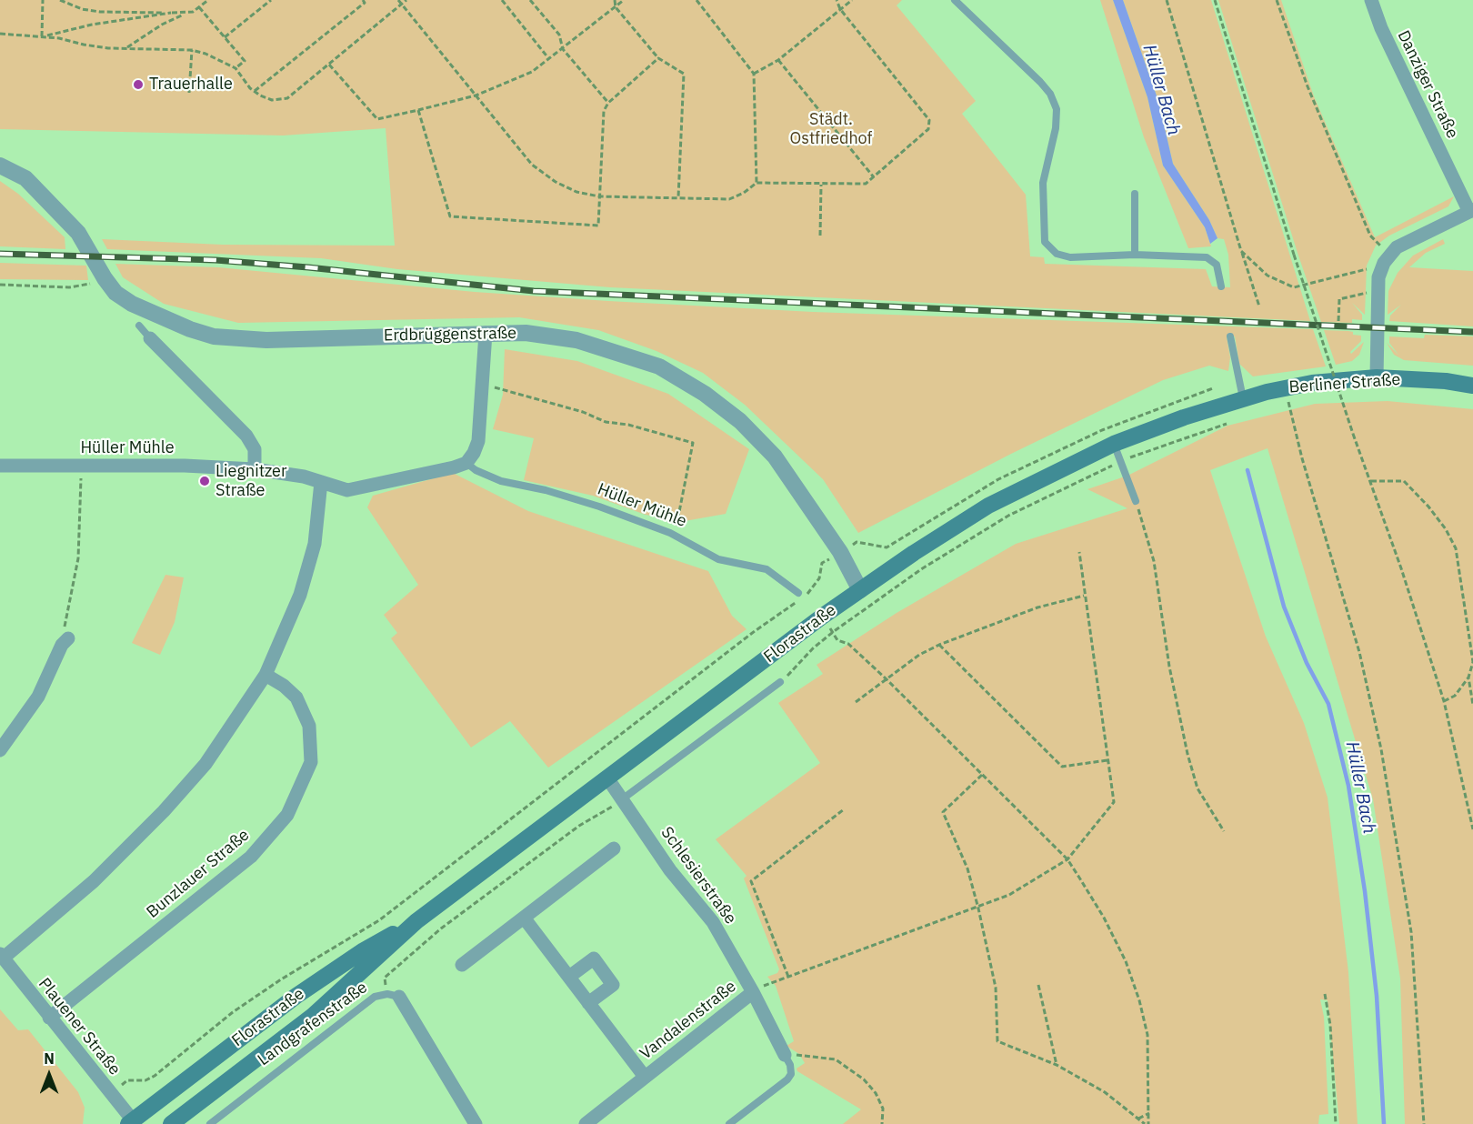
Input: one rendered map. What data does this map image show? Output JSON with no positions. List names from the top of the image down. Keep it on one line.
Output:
{"streets":{"main road":["Berliner Straße","Florastraße"],"street":["Danziger Straße","Erdbrüggenstraße","Hüller Mühle","Bunzlauer Straße","Schlesierstraße","Vandalenstraße","Plauener Straße"],"lane":["Landgrafenstraße"]},"crossings":[["Erdbrüggenstraße","Florastraße"],["Berliner Straße","Florastraße"],["Florastraße","Schlesierstraße"],["Florastraße","Plauener Straße"],["Bunzlauer Straße","Plauener Straße"],["Schlesierstraße","Vandalenstraße"]],"water":["Hüller Bach"],"parks":["Städt. Ostfriedhof"],"places":["Trauerhalle","Liegnitzer Straße"],"north":"top"}
